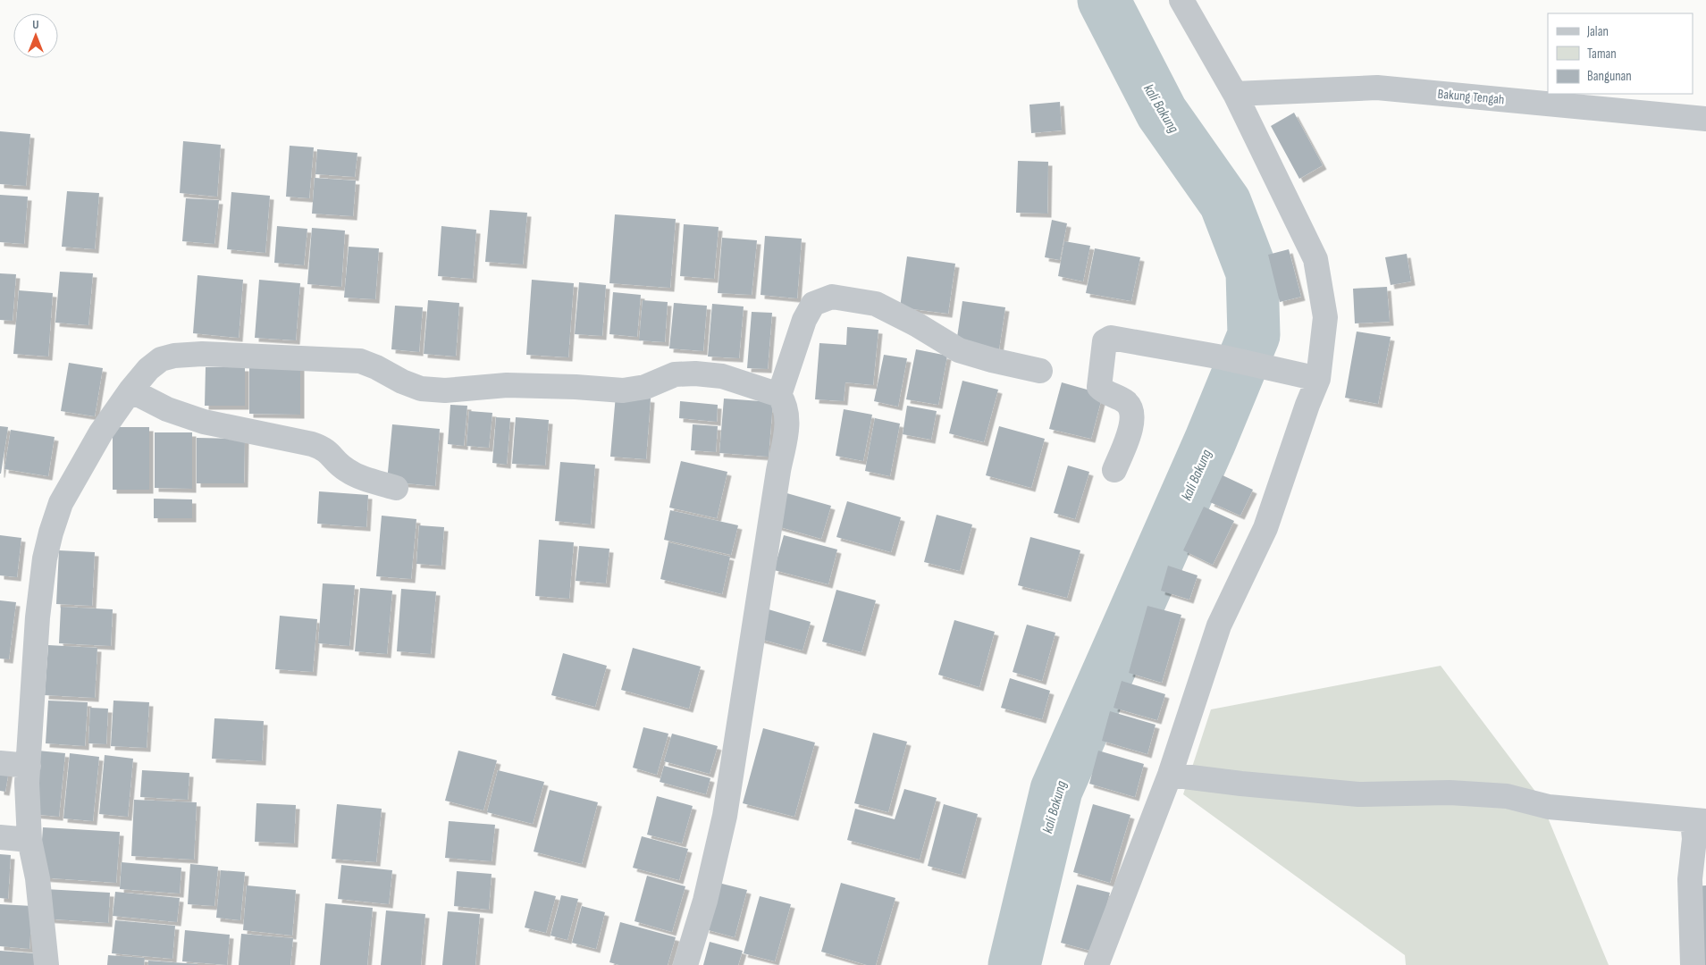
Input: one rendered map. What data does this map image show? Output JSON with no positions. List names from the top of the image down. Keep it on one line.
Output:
{"streets":{"street":["Bakung Tengah"]},"water":["kali Bakung"],"legend":["Jalan","Taman","Bangunan"],"north":"top"}
